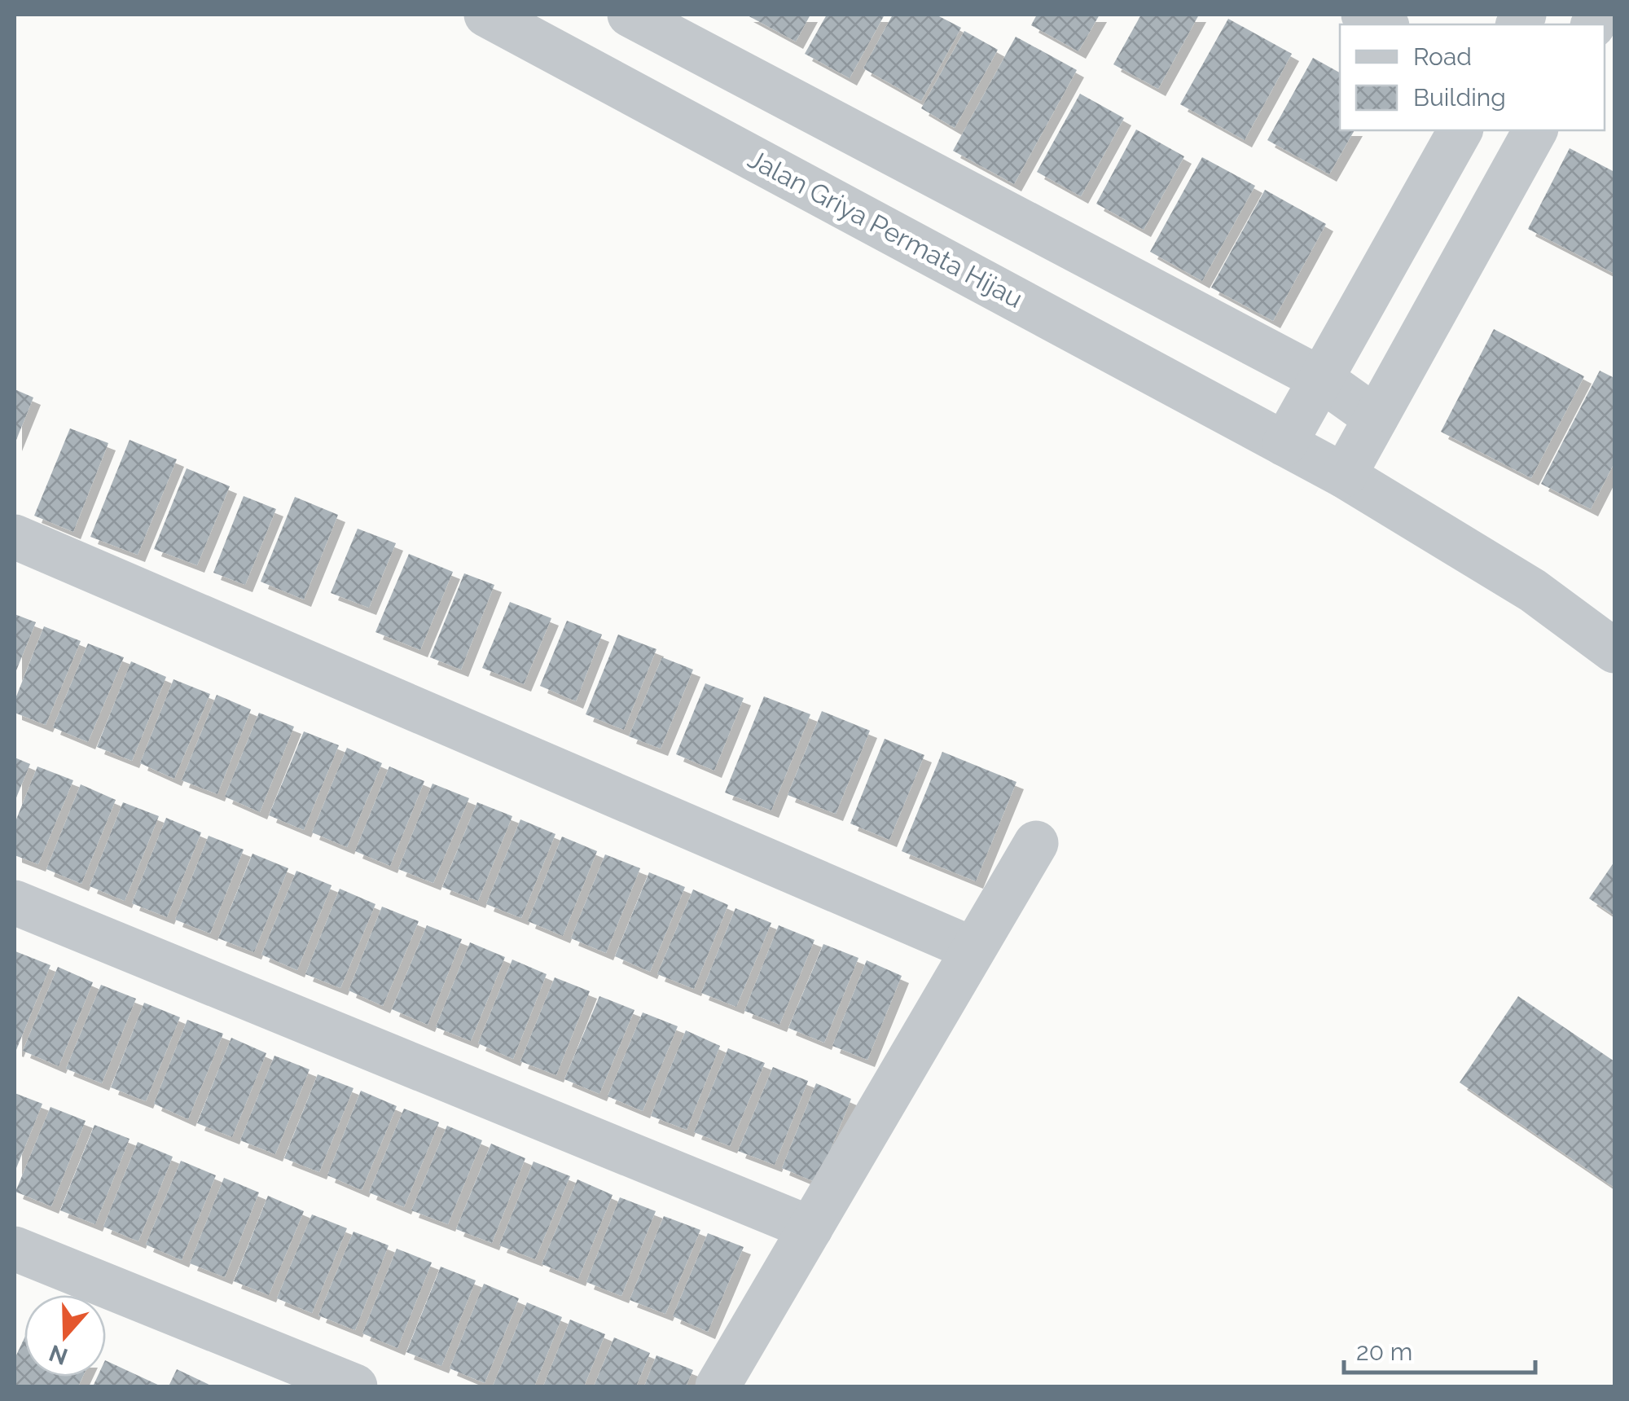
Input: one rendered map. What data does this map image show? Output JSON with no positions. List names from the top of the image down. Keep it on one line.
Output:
{"streets":{"street":["Jalan Griya Permata Hijau"]},"legend":["Road","Building"],"scale_bar":"20 m","north":"bottom"}
